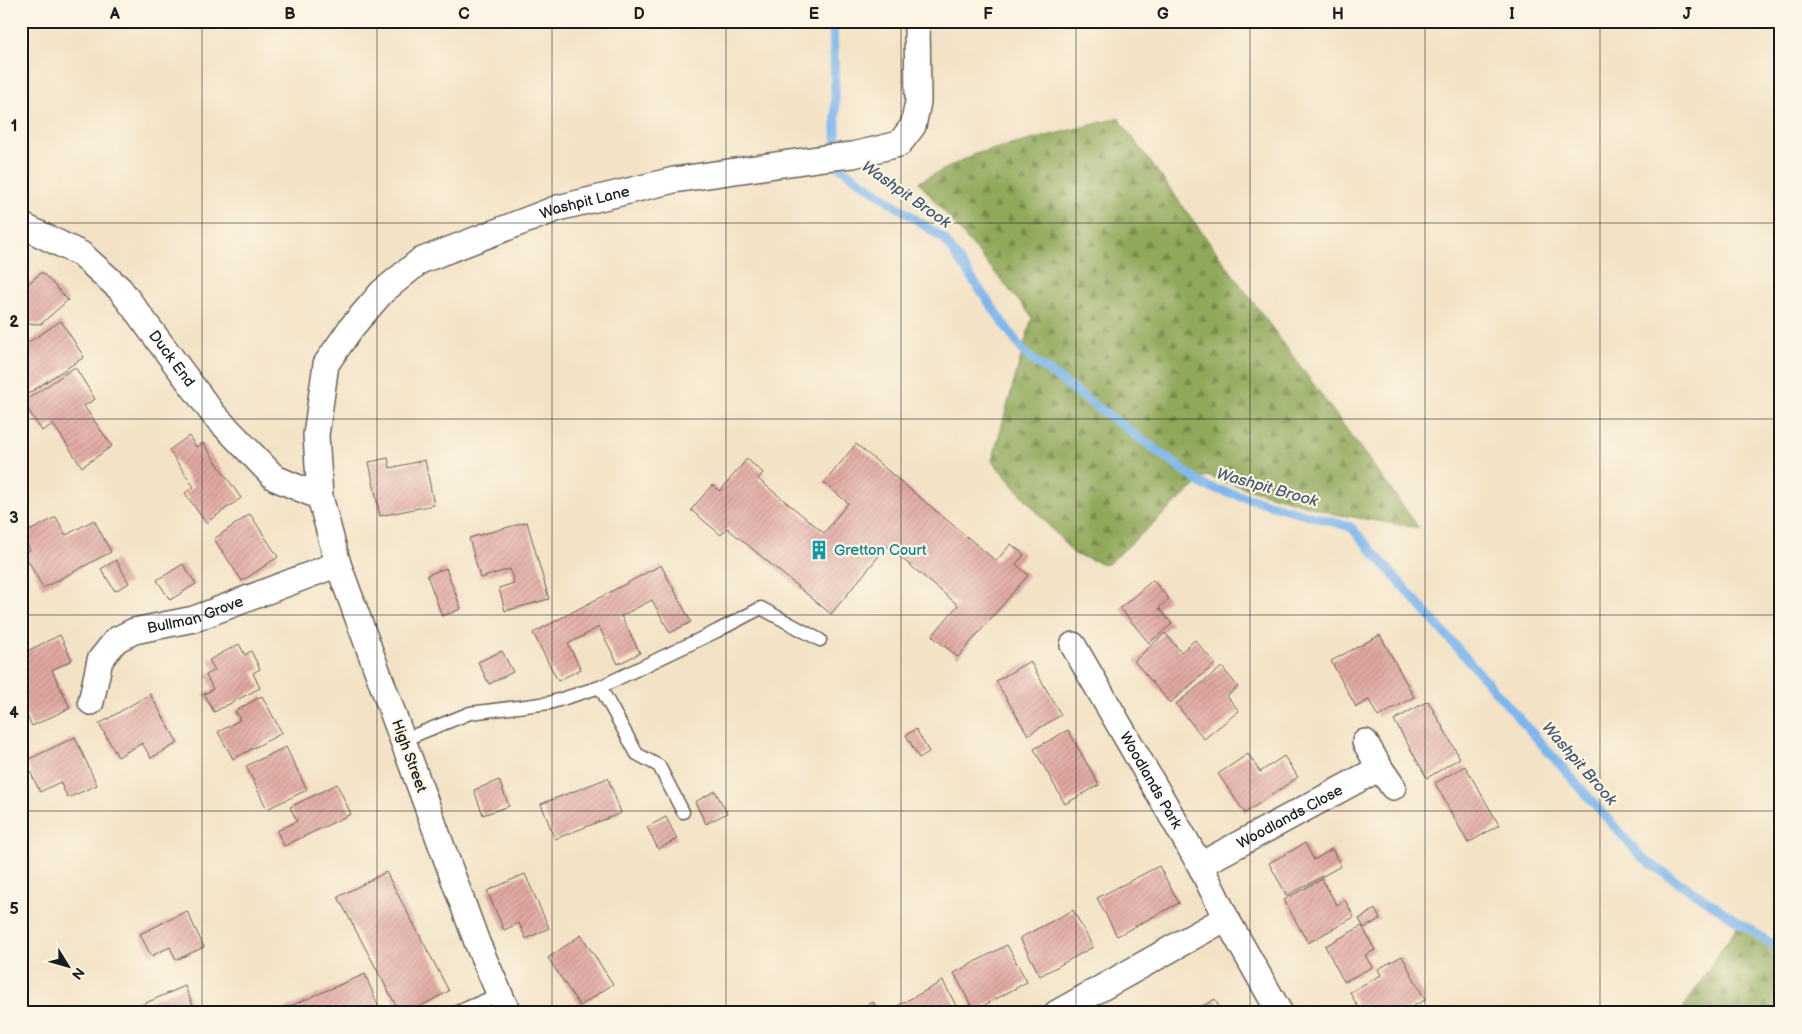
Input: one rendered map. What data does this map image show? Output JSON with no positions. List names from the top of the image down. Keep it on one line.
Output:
{"streets":{"street":["Washpit Lane","Duck End","Bullman Grove","High Street","Woodlands Park","Woodlands Close"]},"crossings":[["Washpit Lane","Duck End"],["Washpit Lane","High Street"],["Duck End","High Street"],["Bullman Grove","High Street"],["Woodlands Park","Woodlands Close"]],"water":["Washpit Brook"],"places":{"building":["Gretton Court"]},"north":"bottom right","grid":{"columns":["A","B","C","D","E","F","G","H","I","J"],"rows":["1","2","3","4","5"]}}
